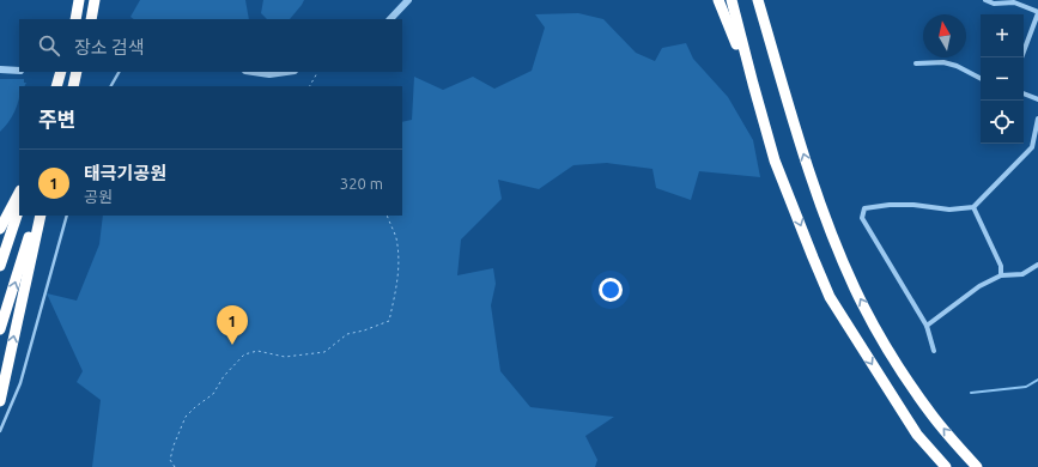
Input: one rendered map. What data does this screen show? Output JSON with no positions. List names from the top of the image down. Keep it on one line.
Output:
{"north":"top","page":{"map_buttons":["+","−"],"search":"장소 검색","heading":"주변","list":[{"mark":"1","name":"태극기공원","note":"공원","value":"320 m"}],"pins":"1"}}
